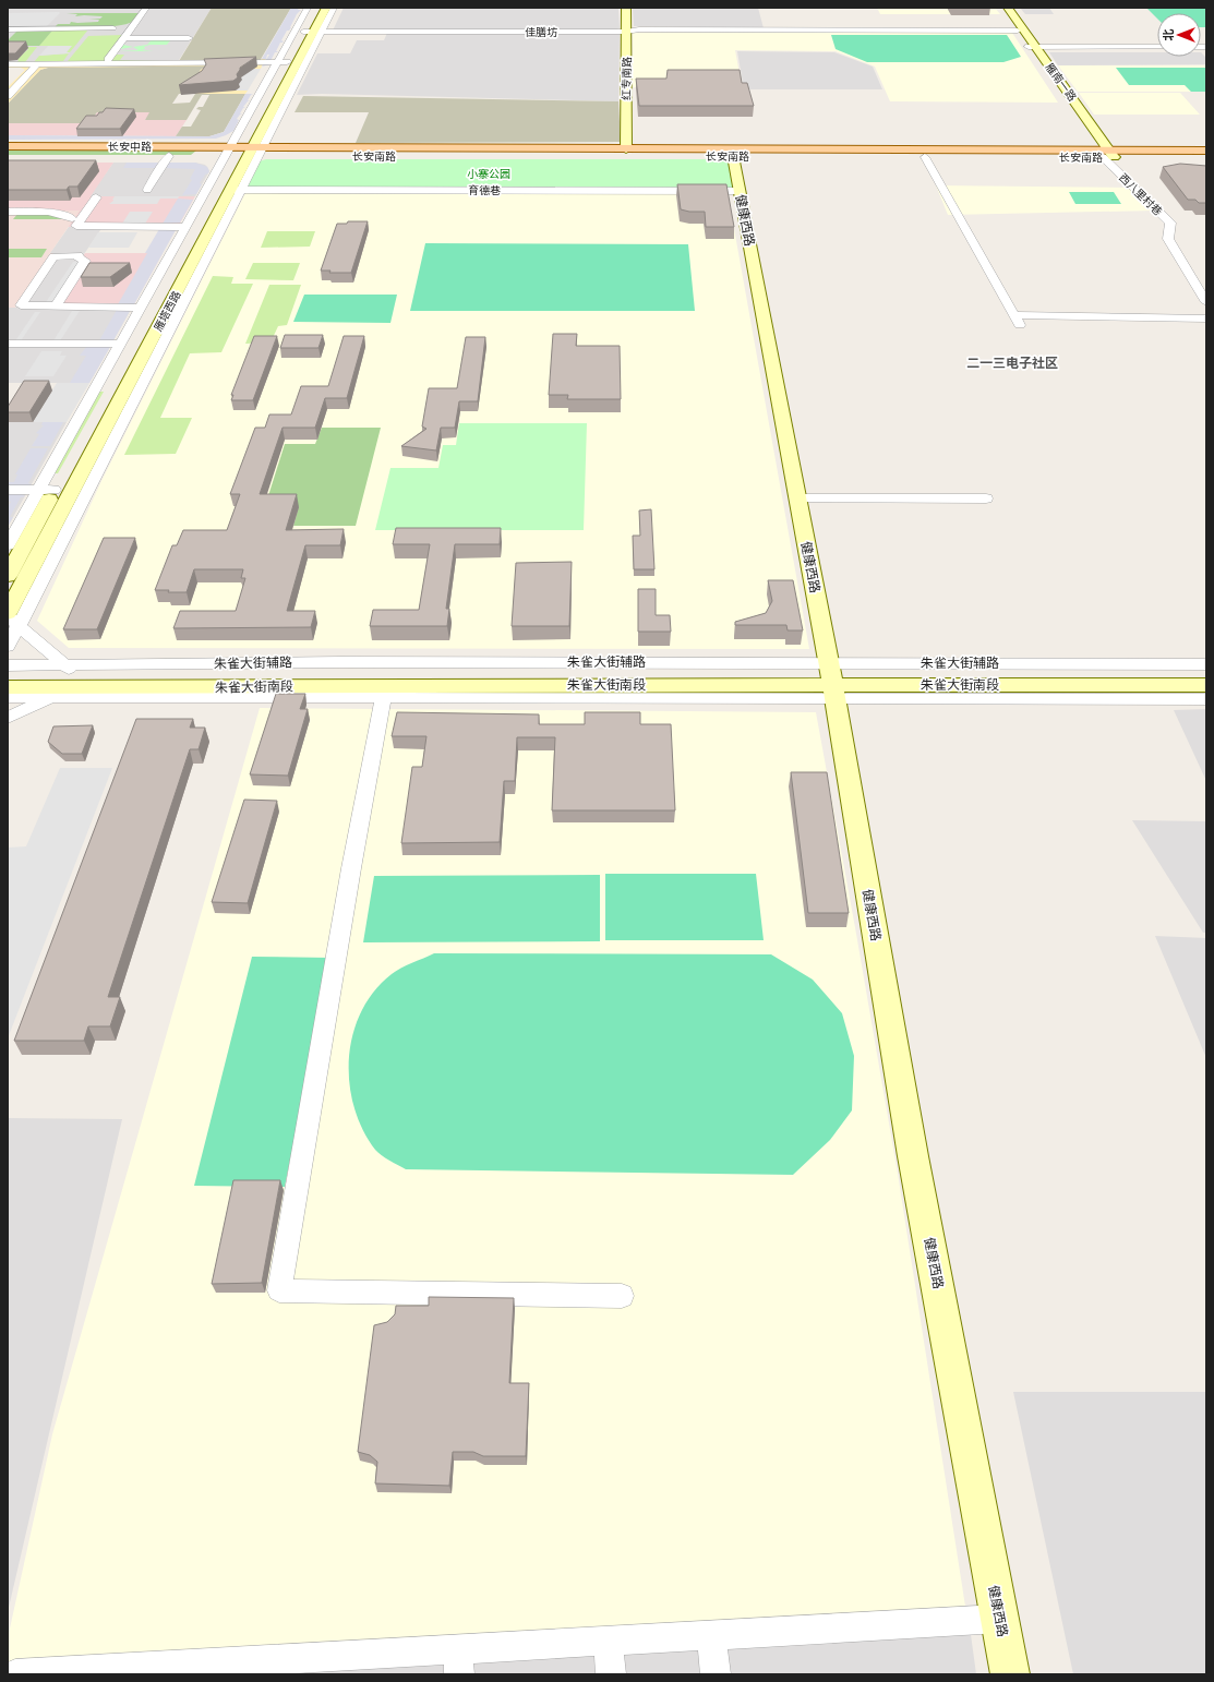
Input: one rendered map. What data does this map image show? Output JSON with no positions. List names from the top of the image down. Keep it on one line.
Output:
{"streets":{"main road":["红专南路","雁南一路","长安中路","长安南路","健康西路","雁塔西路","朱雀大街南段"],"street":["佳膳坊","育德巷","西八里村巷","朱雀大街辅路"]},"crossings":[["佳膳坊","红专南路"],["佳膳坊","雁南一路"],["佳膳坊","雁塔西路"],["红专南路","长安南路"],["雁南一路","长安南路"],["雁南一路","西八里村巷"],["长安中路","长安南路"],["长安中路","雁塔西路"],["长安南路","西八里村巷"],["长安南路","健康西路"],["长安南路","雁塔西路"],["育德巷","健康西路"],["育德巷","雁塔西路"],["健康西路","朱雀大街辅路"],["健康西路","朱雀大街南段"],["朱雀大街辅路","朱雀大街南段"]],"districts":["二一三电子社区"],"parks":["小寨公园"],"north":"left"}
